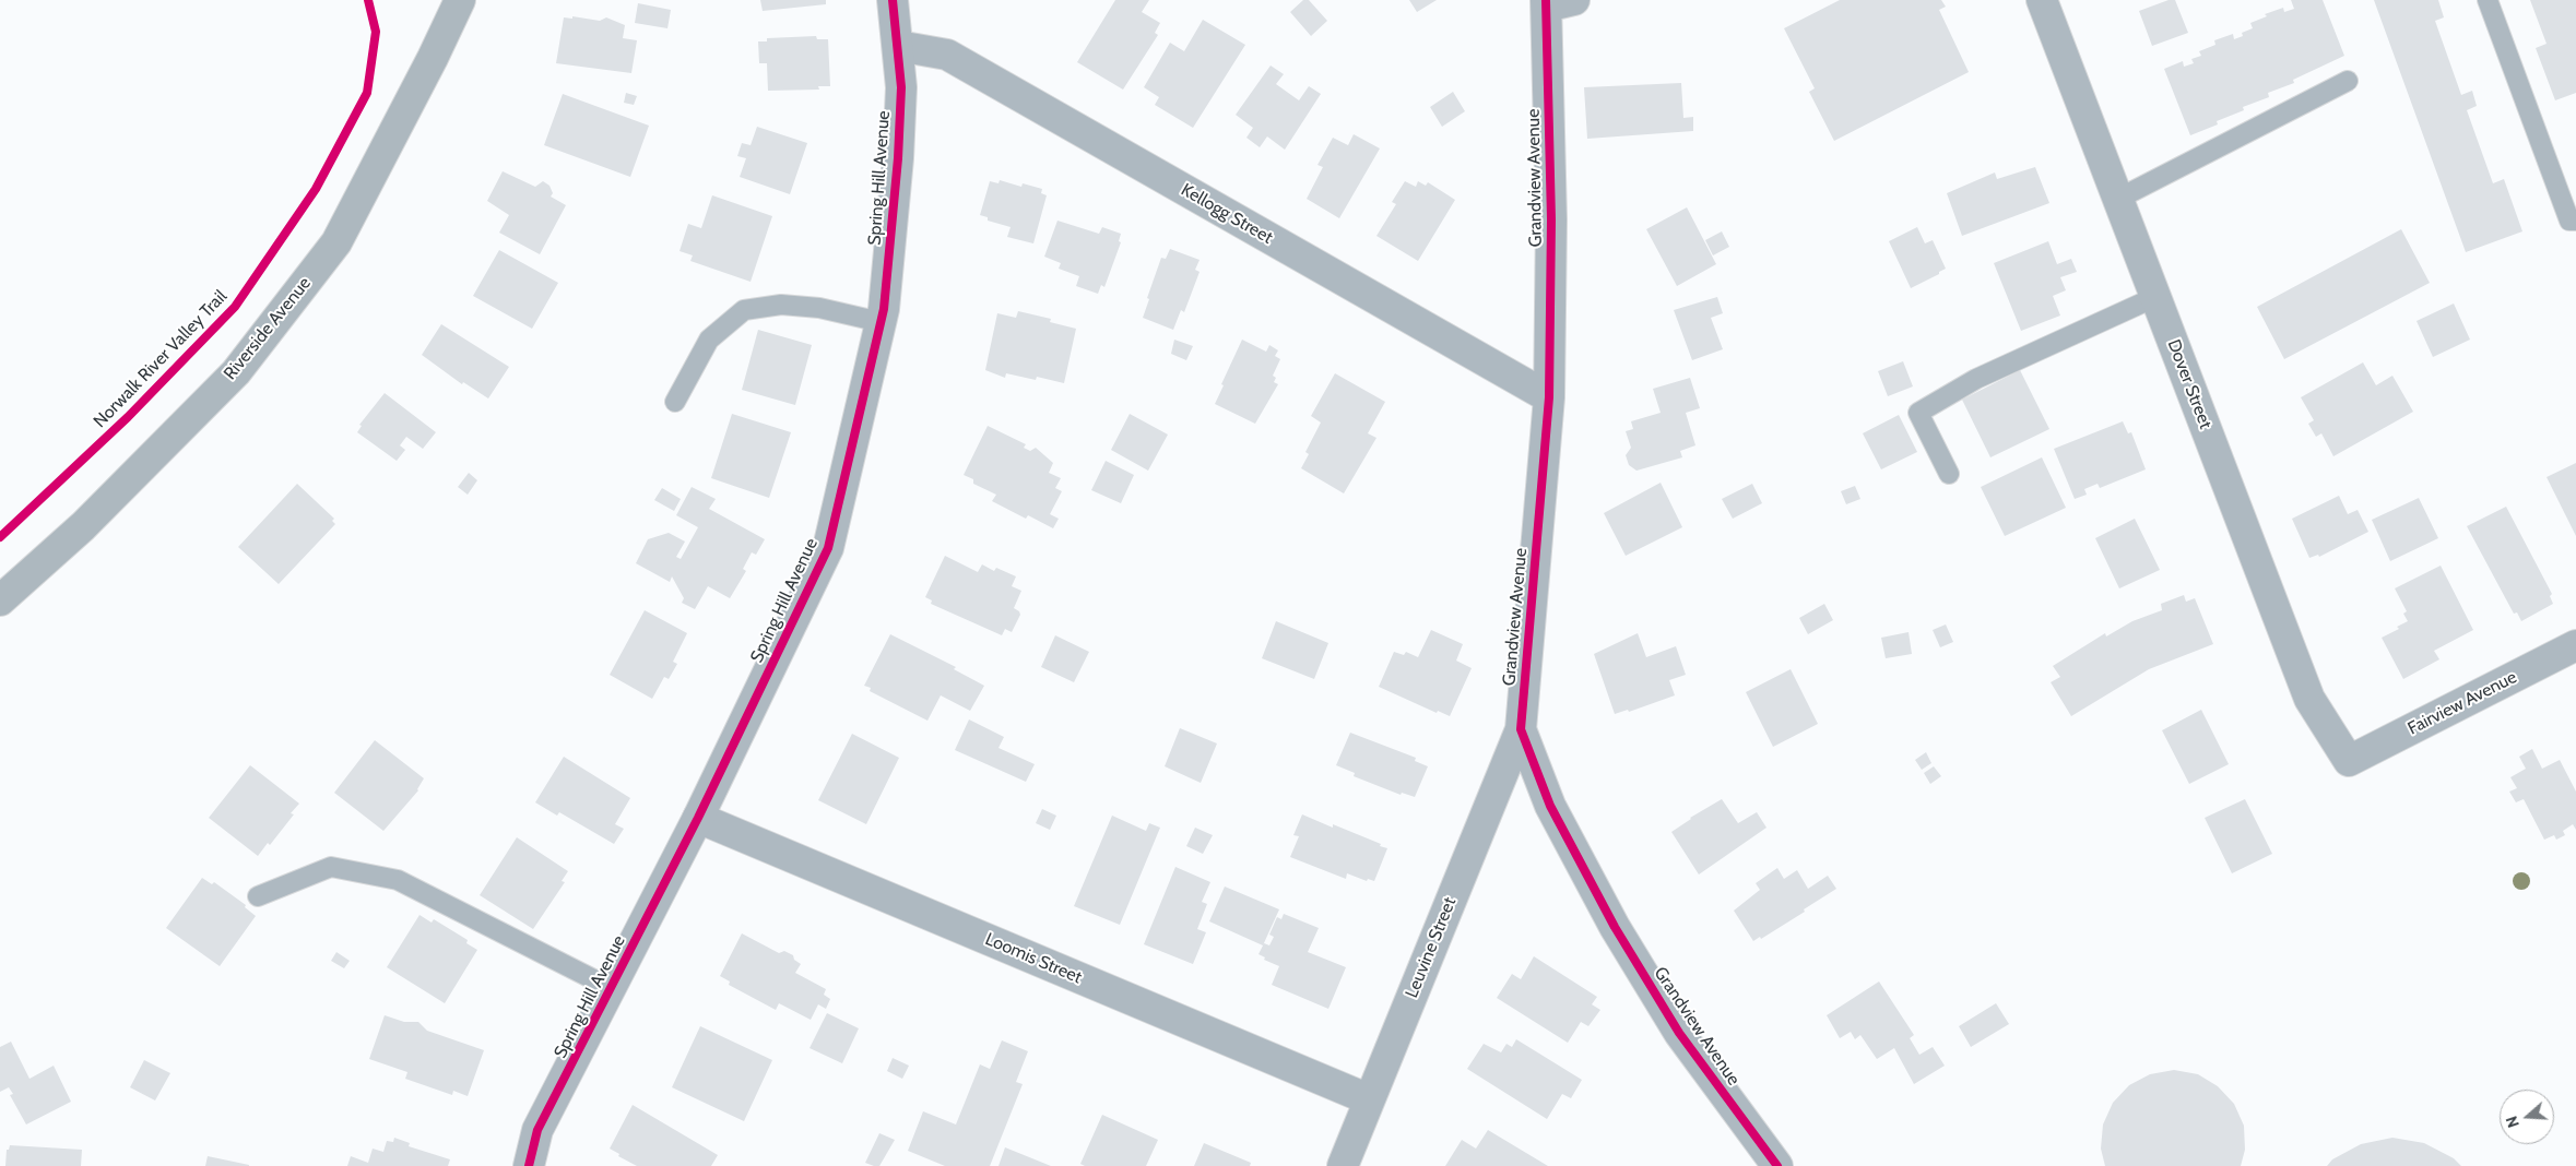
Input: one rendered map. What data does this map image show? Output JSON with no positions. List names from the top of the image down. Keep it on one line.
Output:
{"streets":{"main road":["Riverside Avenue"],"street":["Spring Hill Avenue","Grandview Avenue","Kellogg Street","Dover Street","Fairview Avenue","Leuvine Street","Loomis Street"],"cycle path":["Norwalk River Valley Trail"]},"crossings":[["Spring Hill Avenue","Kellogg Street"],["Spring Hill Avenue","Loomis Street"],["Grandview Avenue","Kellogg Street"],["Grandview Avenue","Leuvine Street"],["Dover Street","Fairview Avenue"],["Leuvine Street","Loomis Street"]],"north":"left"}
